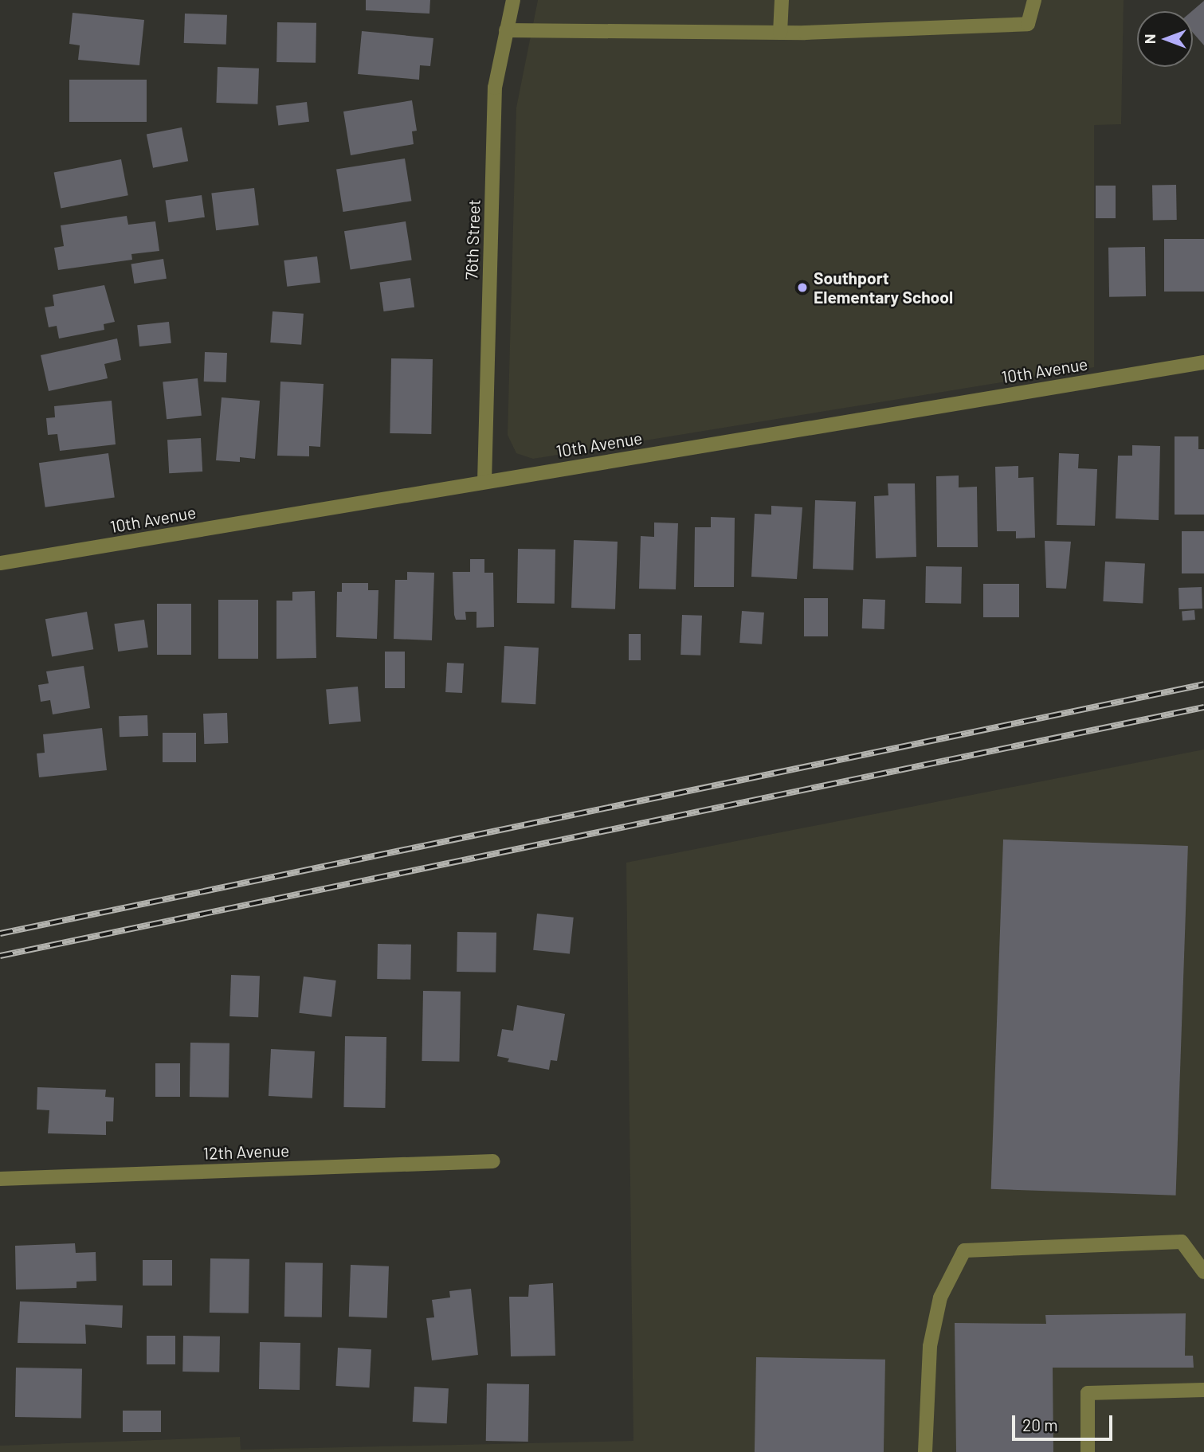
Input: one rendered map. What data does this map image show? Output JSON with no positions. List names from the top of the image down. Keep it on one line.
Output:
{"streets":{"street":["76th Street","10th Avenue","12th Avenue"]},"crossings":[["76th Street","10th Avenue"]],"places":["Southport Elementary School"],"scale_bar":"20 m","north":"left"}
